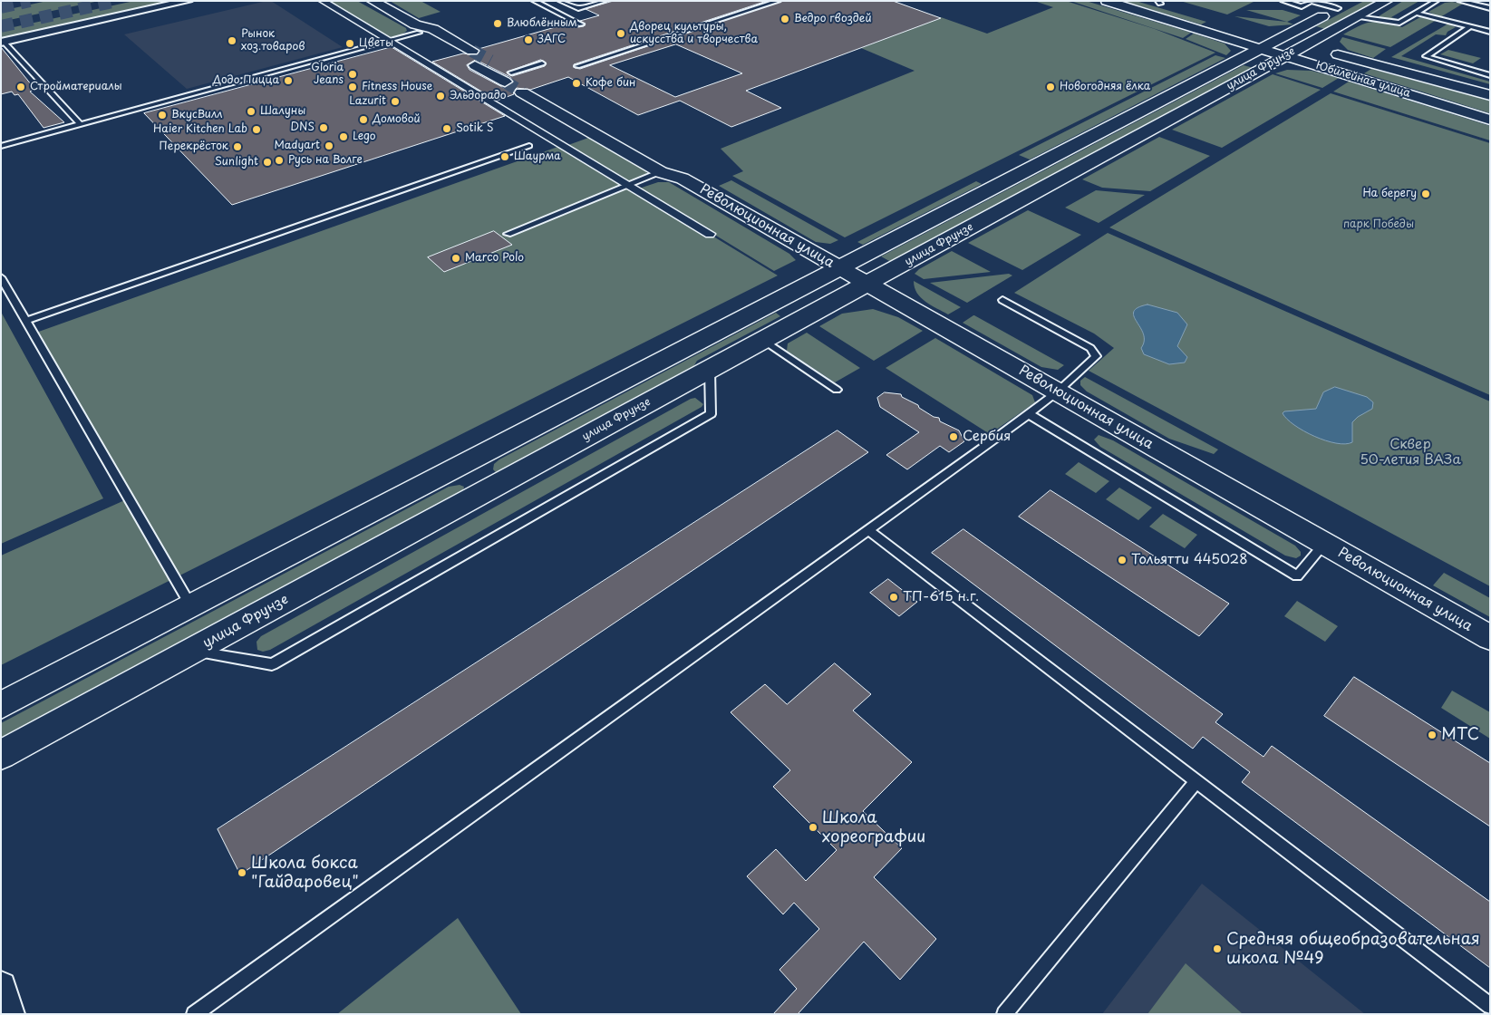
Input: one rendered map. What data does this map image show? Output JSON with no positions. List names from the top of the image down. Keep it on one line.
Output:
{"streets":{"main road":["улица Фрунзе","Юбилейная улица","Революционная улица"]},"crossings":[["улица Фрунзе","Юбилейная улица"],["улица Фрунзе","Революционная улица"]],"parks":["парк Победы","Сквер 50-летия ВАЗа"],"places":["Ведро гвоздей","Влюблённым","Дворец культуры, искусства и творчества","ЗАГС","Рынок хоз.товаров","Цветы","Gloria Jeans","Додо Пицца","Кофе бин","Стройматериалы","Fitness House","Новогодняя ёлка","Эльдорадо","Lazurit","Шалуны","ВкусВилл","Домовой","DNS","Sotik S","Haier Kitchen Lab","Lego","Madyart","Перекрёсток","Шаурма","Русь на Волге","Sunlight","На берегу","Marco Polo","Сербия","Тольятти 445028","ТП-615 н.г.","МТС","Школа хореографии","Школа бокса \"Гайдаровец\"","Средняя общеобразовательная школа №49"]}
